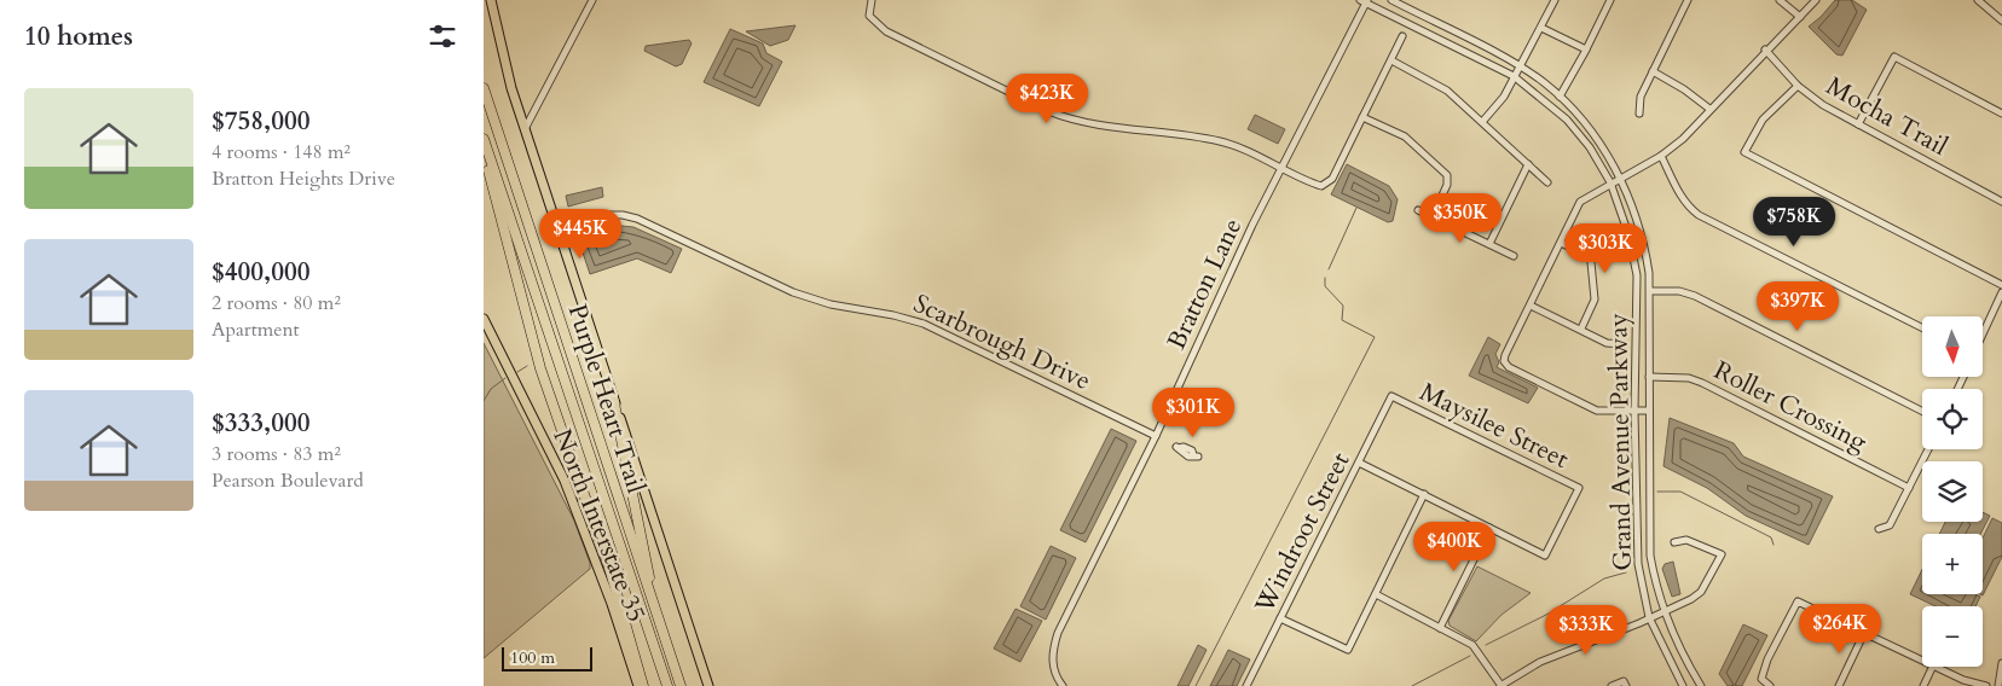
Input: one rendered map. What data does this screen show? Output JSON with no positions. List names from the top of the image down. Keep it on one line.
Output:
{"streets":{"highway":["Purple Heart Trail"],"main road":["North Interstate 35"],"street":["Mocha Trail","Bratton Lane","Scarbrough Drive","Roller Crossing","Maysilee Street","Grand Avenue Parkway","Windroot Street"]},"crossings":[["Bratton Lane","Scarbrough Drive"],["Bratton Lane","Grand Avenue Parkway"],["Scarbrough Drive","North Interstate 35"],["Roller Crossing","Grand Avenue Parkway"],["Maysilee Street","Windroot Street"]],"scale_bar":"100 m","north":"bottom","page":{"heading":"10 homes","list":[{"name":"$758,000","note":"4 rooms · 148 m² · Bratton Heights Drive"},{"name":"$400,000","note":"2 rooms · 80 m² · Apartment"},{"name":"$333,000","note":"3 rooms · 83 m² · Pearson Boulevard"}],"price":["$423K","$350K","$758K","$445K","$303K","$397K","$301K","$400K","$264K","$333K"],"map_buttons":["+","−"],"scale":"100 m"}}
